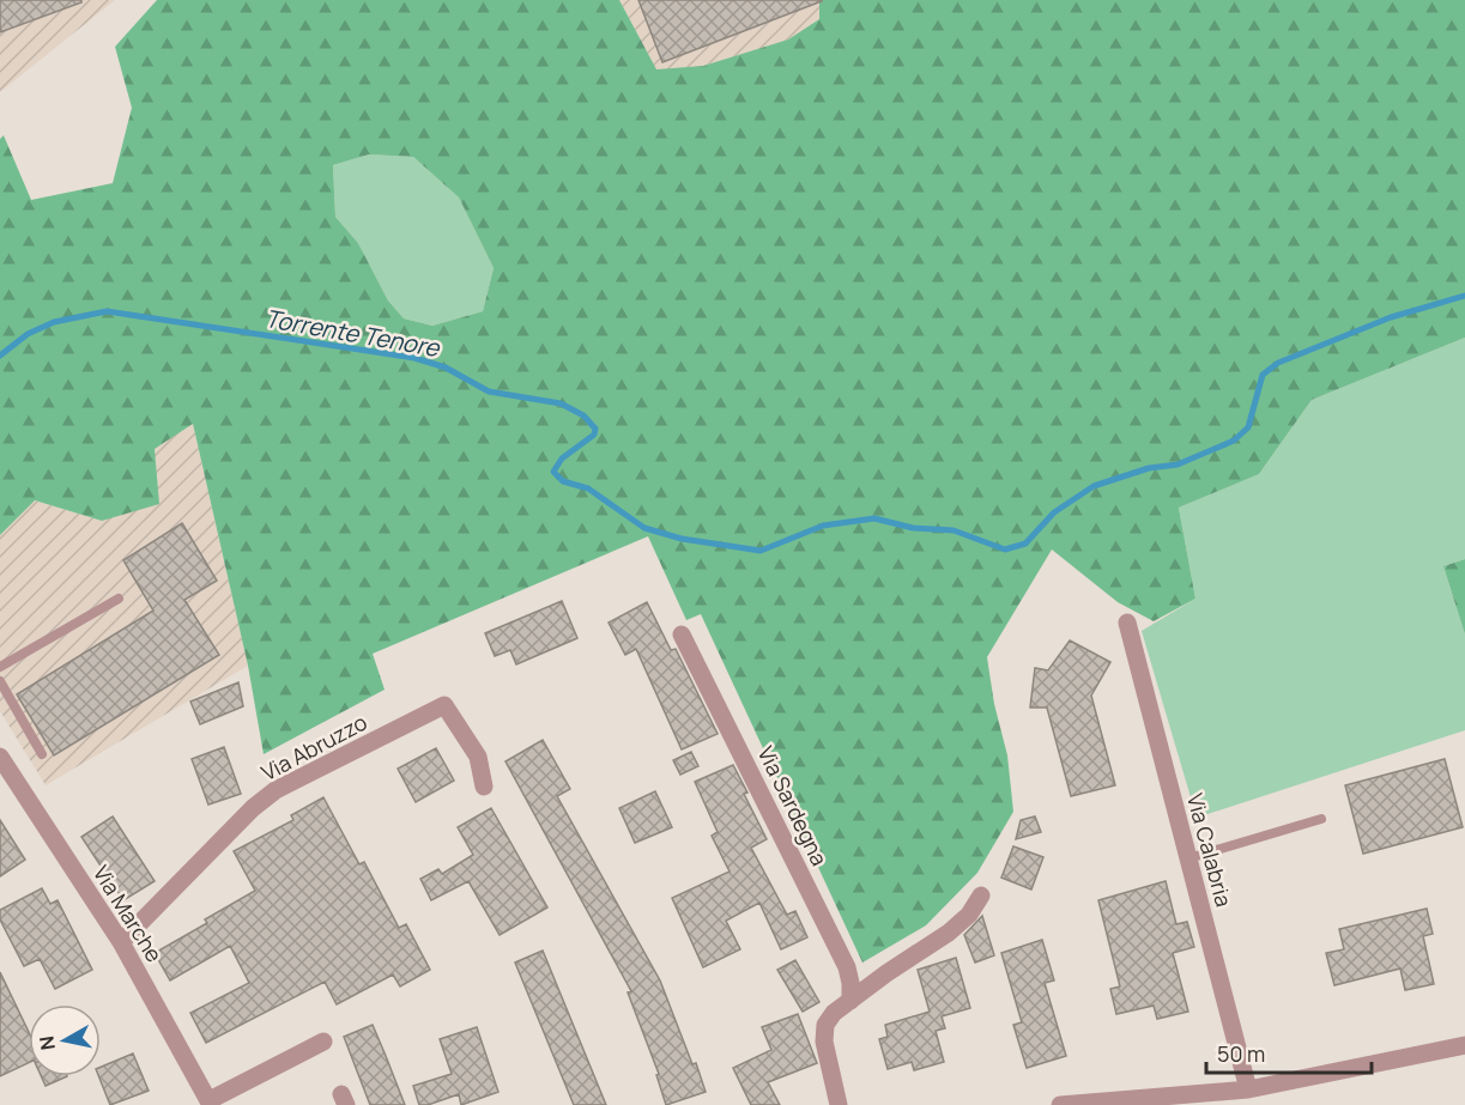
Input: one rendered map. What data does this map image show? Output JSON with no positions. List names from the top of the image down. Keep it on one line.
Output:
{"streets":{"street":["Via Abruzzo","Via Sardegna","Via Calabria","Via Marche"]},"crossings":[["Via Abruzzo","Via Marche"]],"water":["Torrente Tenore"],"scale_bar":"50 m","north":"left"}
